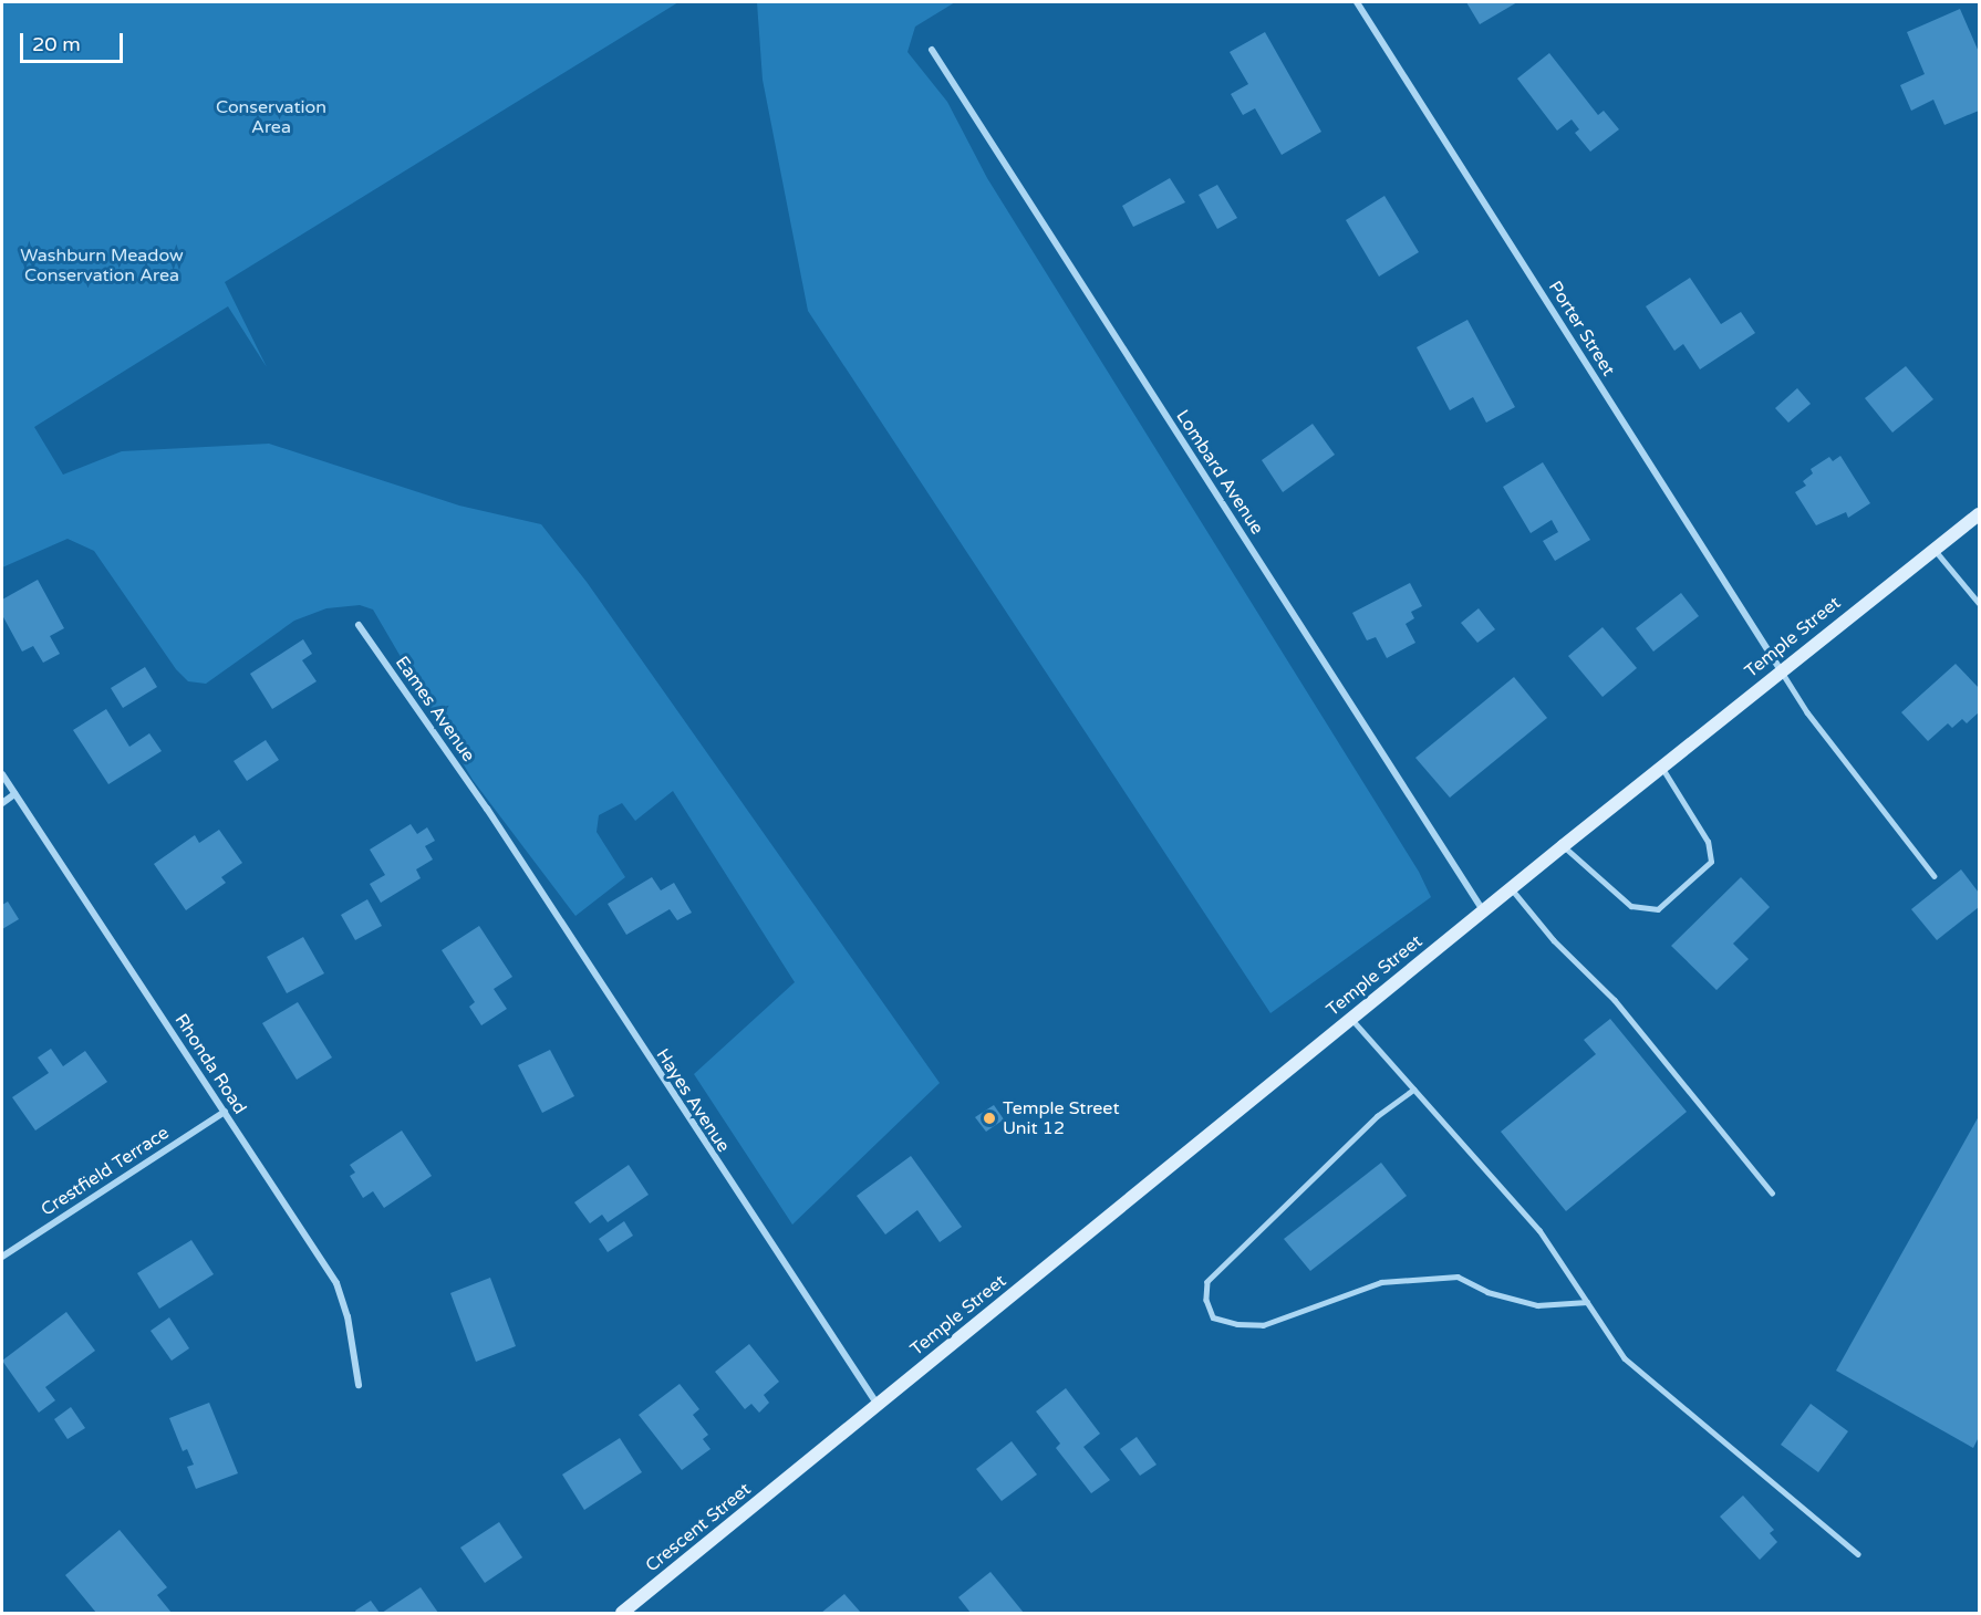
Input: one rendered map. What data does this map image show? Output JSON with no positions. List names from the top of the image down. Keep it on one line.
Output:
{"streets":{"main road":["Temple Street","Crescent Street"],"street":["Porter Street","Lombard Avenue","Eames Avenue","Rhonda Road","Hayes Avenue","Crestfield Terrace"]},"crossings":[["Porter Street","Temple Street"],["Lombard Avenue","Temple Street"],["Temple Street","Hayes Avenue"],["Temple Street","Crescent Street"],["Eames Avenue","Hayes Avenue"],["Rhonda Road","Crestfield Terrace"]],"parks":["Conservation Area","Washburn Meadow Conservation Area"],"places":["Temple Street Unit 12"],"scale_bar":"20 m"}
